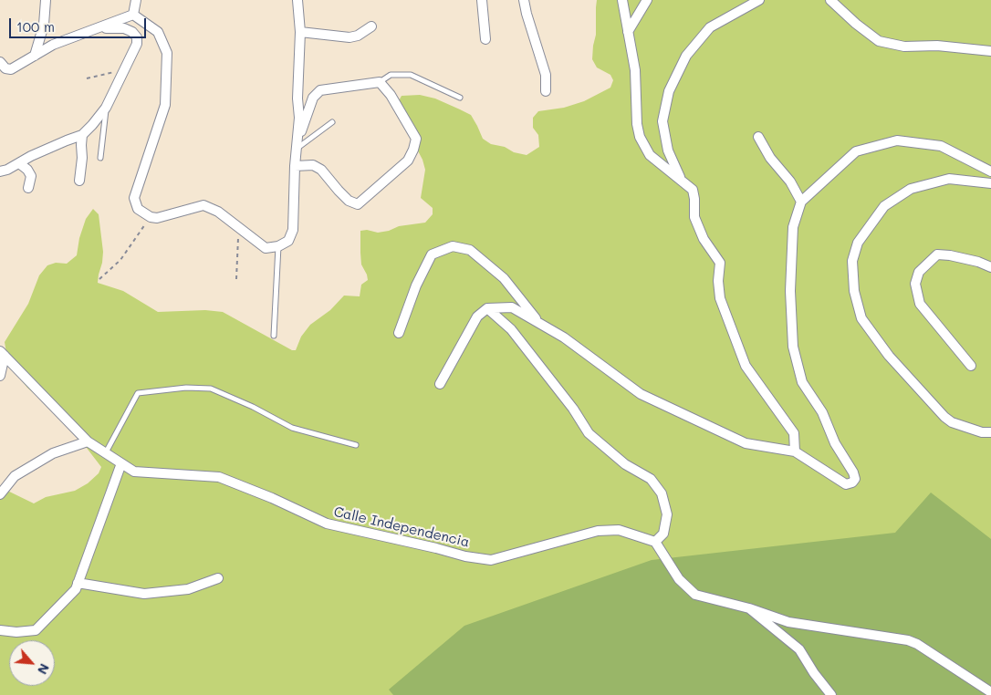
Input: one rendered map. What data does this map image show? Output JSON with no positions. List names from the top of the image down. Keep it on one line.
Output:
{"streets":{"street":["Calle Independencia"]},"scale_bar":"100 m","north":"bottom right"}
